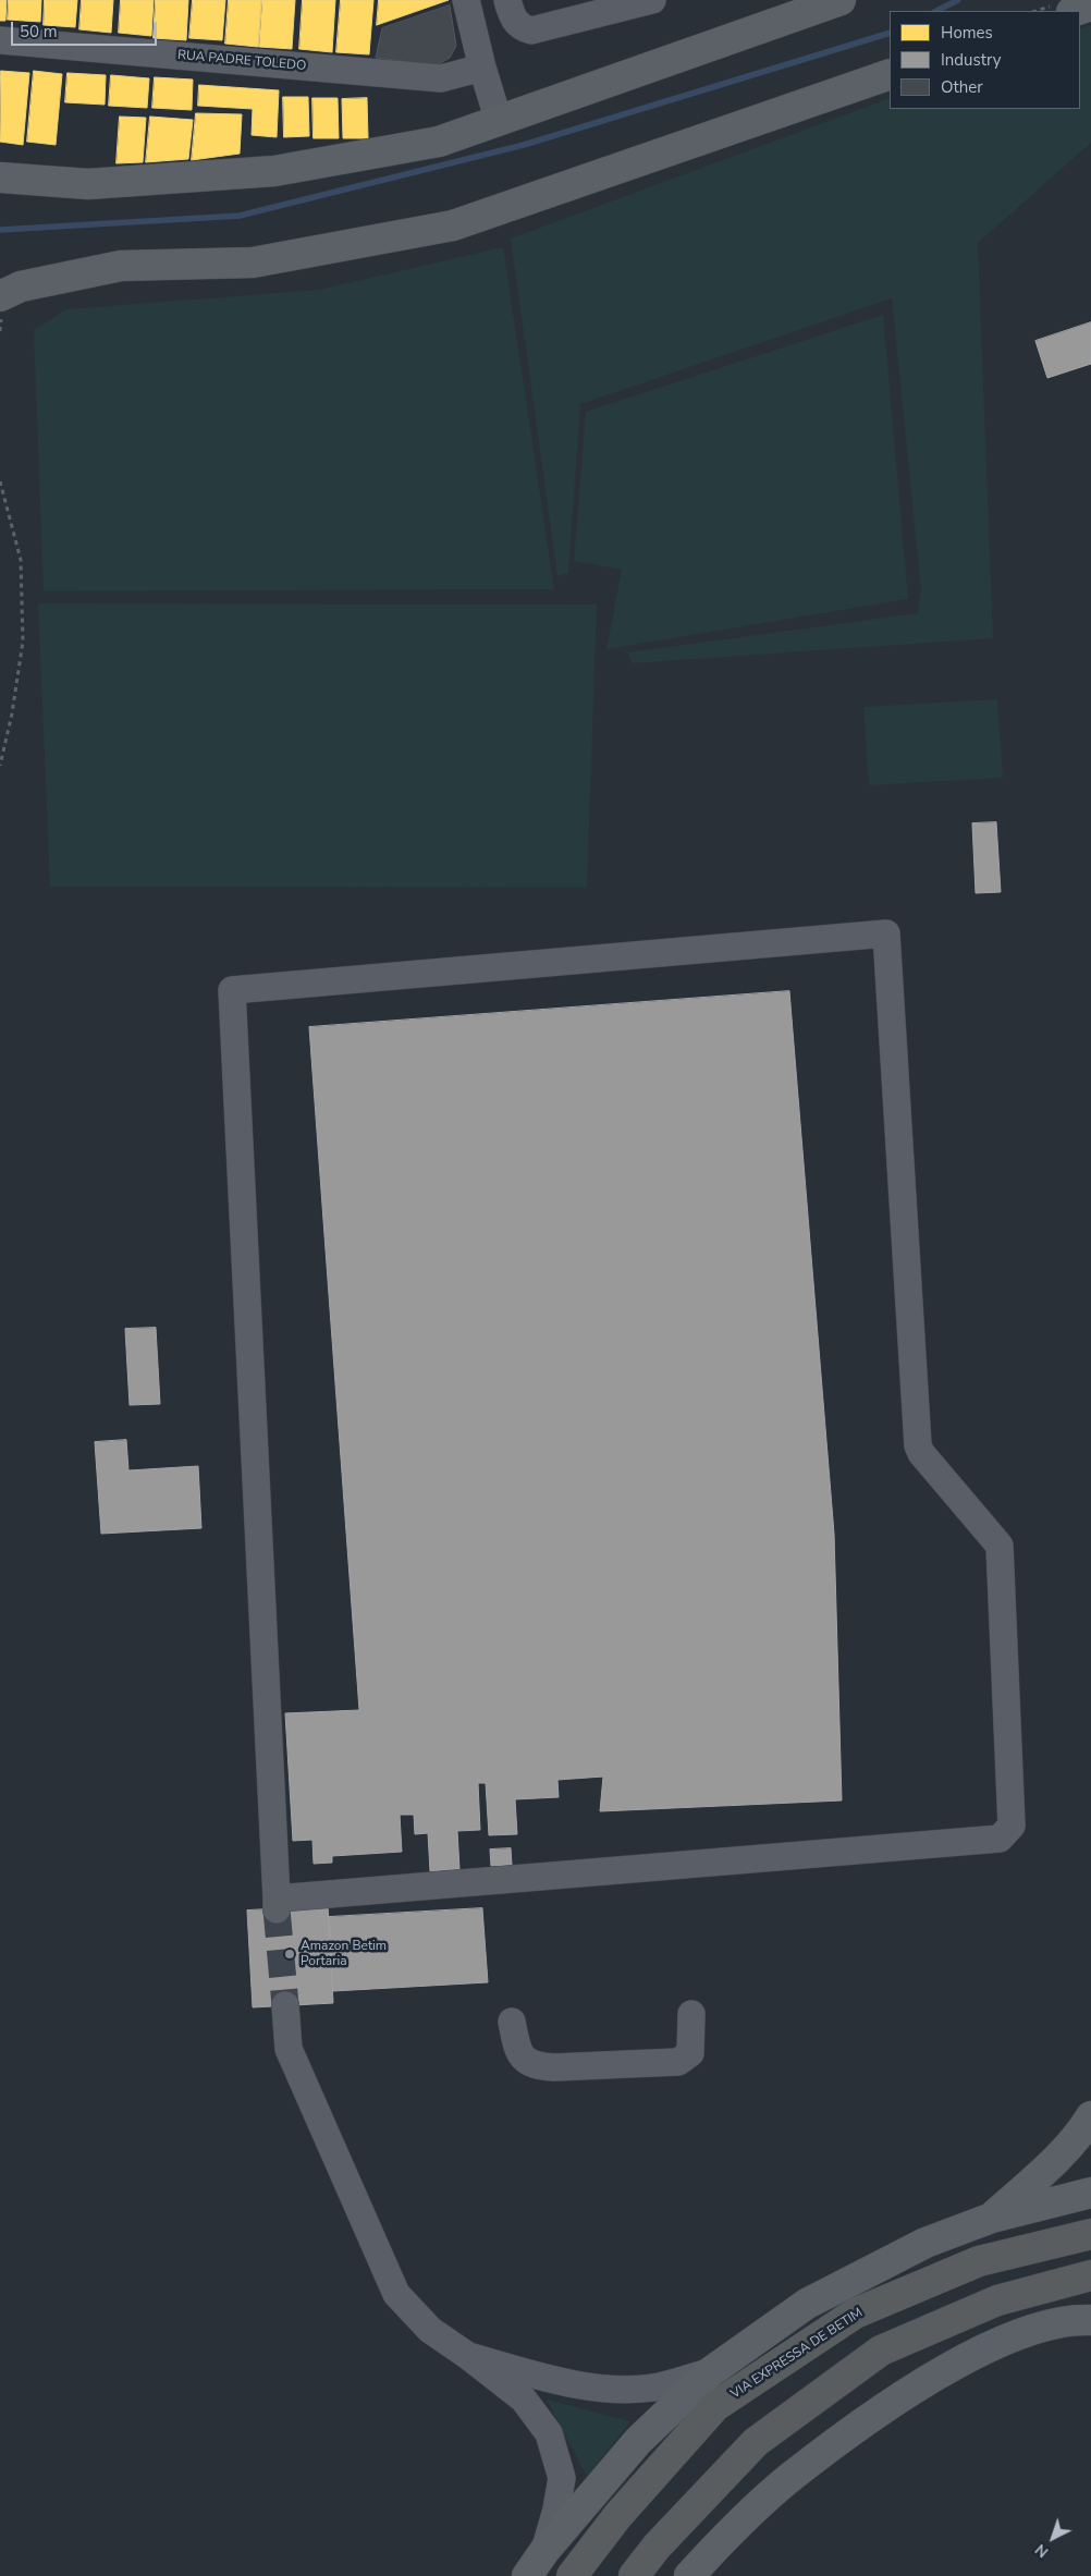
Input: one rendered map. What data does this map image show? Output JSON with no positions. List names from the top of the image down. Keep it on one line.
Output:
{"streets":{"highway":["VIA EXPRESSA DE BETIM"],"street":["RUA PADRE TOLEDO"]},"places":["Amazon Betim Portaria"],"legend":["Homes","Industry","Other"],"scale_bar":"50 m","north":"bottom left"}
